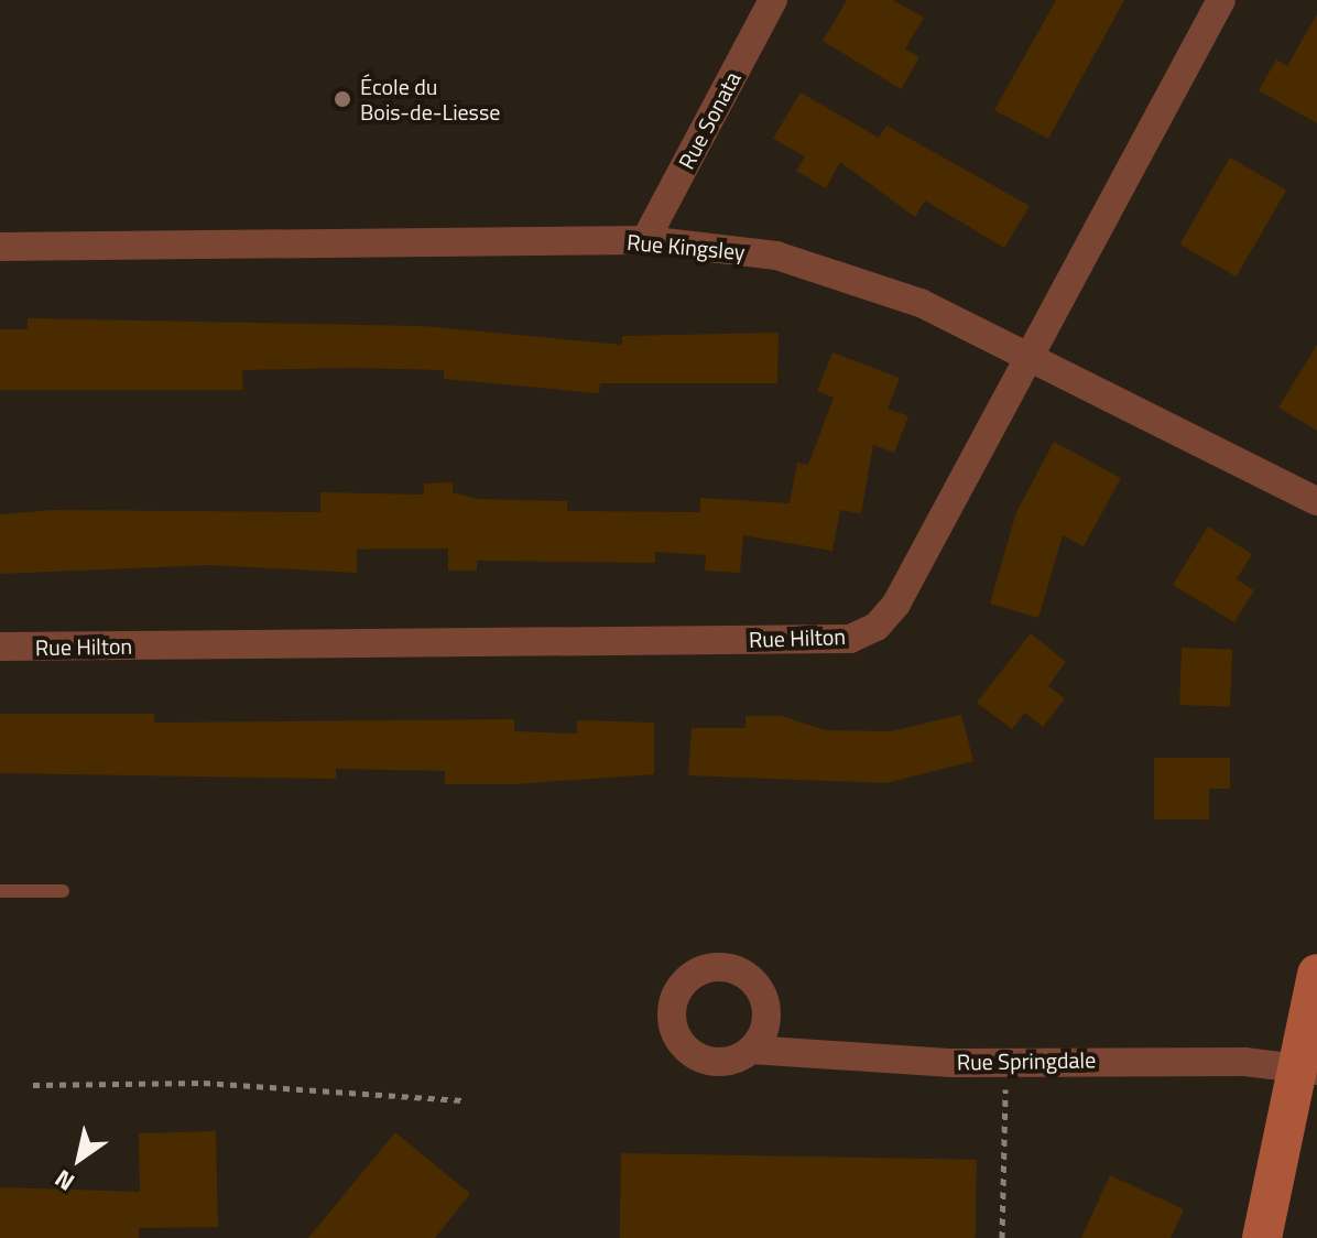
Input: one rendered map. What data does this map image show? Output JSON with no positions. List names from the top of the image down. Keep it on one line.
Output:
{"streets":{"street":["Rue Sonata","Rue Kingsley","Rue Hilton","Rue Springdale"]},"crossings":[["Rue Sonata","Rue Kingsley"],["Rue Kingsley","Rue Hilton"]],"places":["École du Bois-de-Liesse"],"north":"bottom left"}
